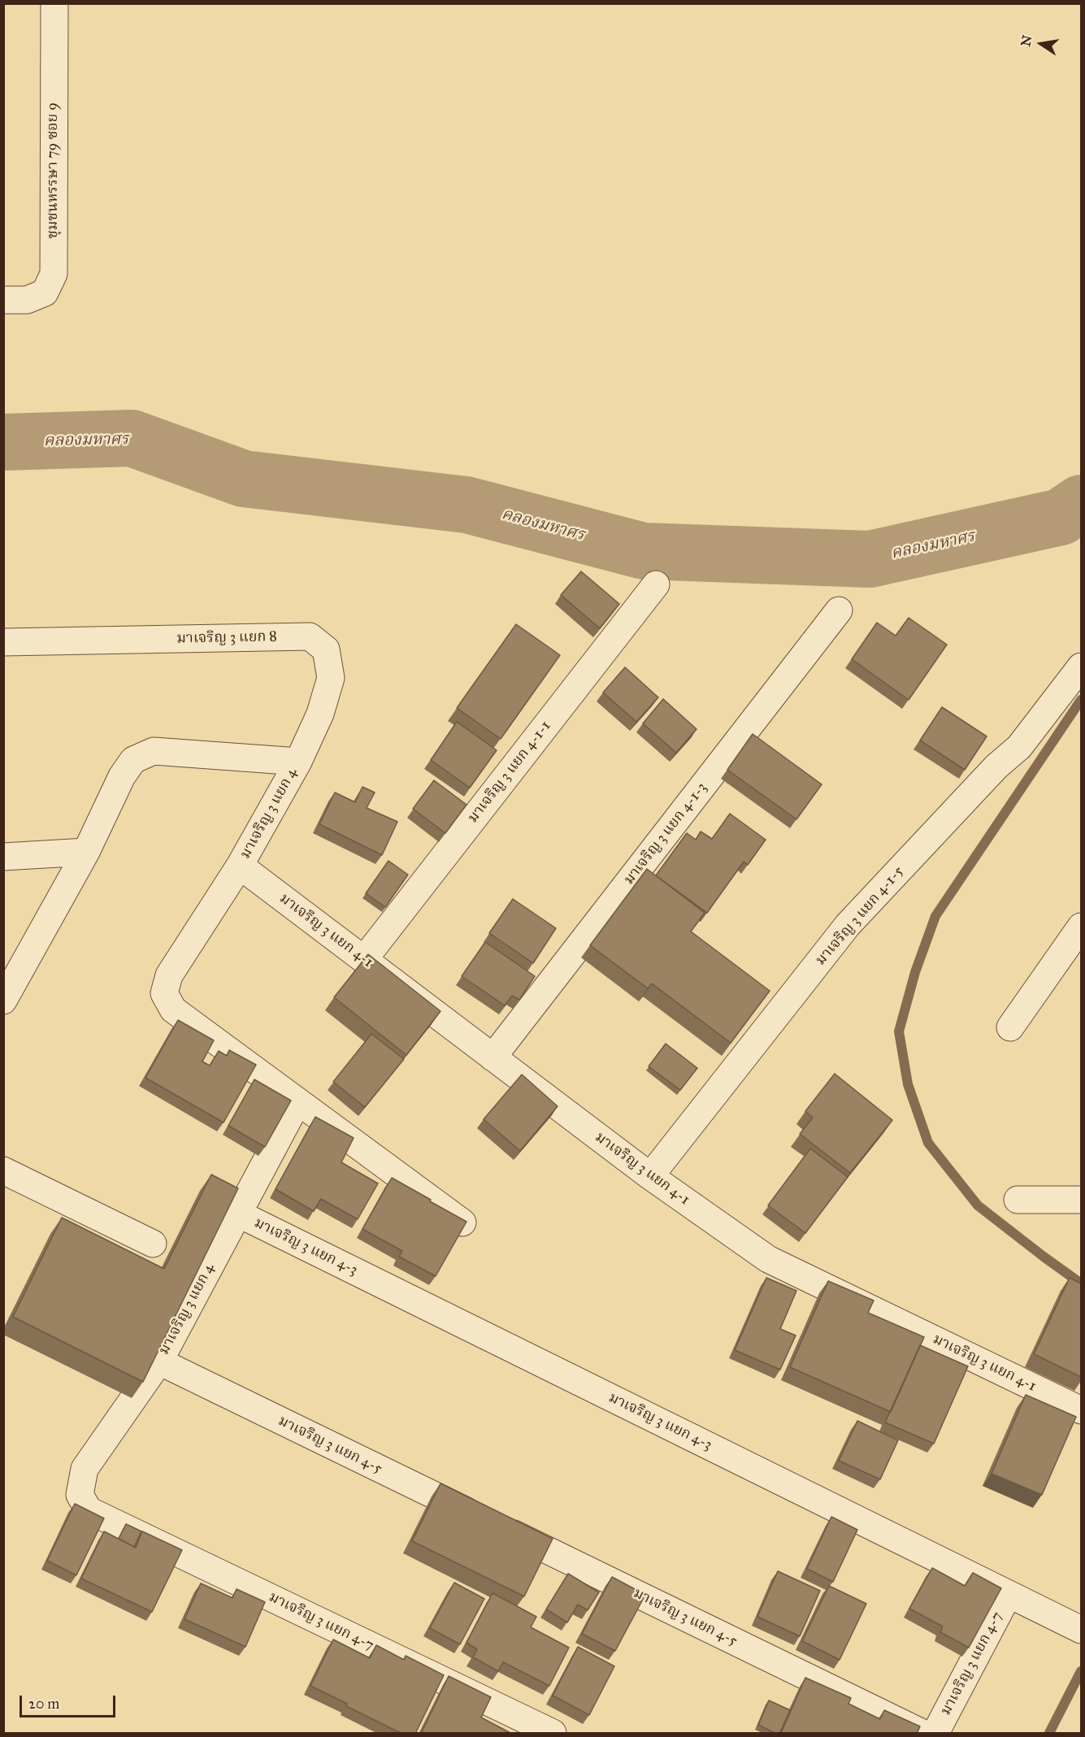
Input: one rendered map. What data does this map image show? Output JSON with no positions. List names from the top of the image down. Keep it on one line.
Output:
{"streets":{"street":["ชุมชนหรรษา 79 ซอย 9","มาเจริญ 3 แยก 8","มาเจริญ 3 แยก 4-1-1","มาเจริญ 3 แยก 4","มาเจริญ 3 แยก 4-1-3","มาเจริญ 3 แยก 4-1-5","มาเจริญ 3 แยก 4-1","มาเจริญ 3 แยก 4-3","มาเจริญ 3 แยก 4-5","มาเจริญ 3 แยก 4-7"]},"crossings":[["มาเจริญ 3 แยก 8","มาเจริญ 3 แยก 4"],["มาเจริญ 3 แยก 4-1-1","มาเจริญ 3 แยก 4-1"],["มาเจริญ 3 แยก 4","มาเจริญ 3 แยก 4-1"],["มาเจริญ 3 แยก 4","มาเจริญ 3 แยก 4-3"],["มาเจริญ 3 แยก 4","มาเจริญ 3 แยก 4-5"],["มาเจริญ 3 แยก 4","มาเจริญ 3 แยก 4-7"],["มาเจริญ 3 แยก 4-1-3","มาเจริญ 3 แยก 4-1"],["มาเจริญ 3 แยก 4-1-5","มาเจริญ 3 แยก 4-1"],["มาเจริญ 3 แยก 4-3","มาเจริญ 3 แยก 4-7"]],"water":["คลองมหาศร"],"scale_bar":"20 m","north":"left"}
